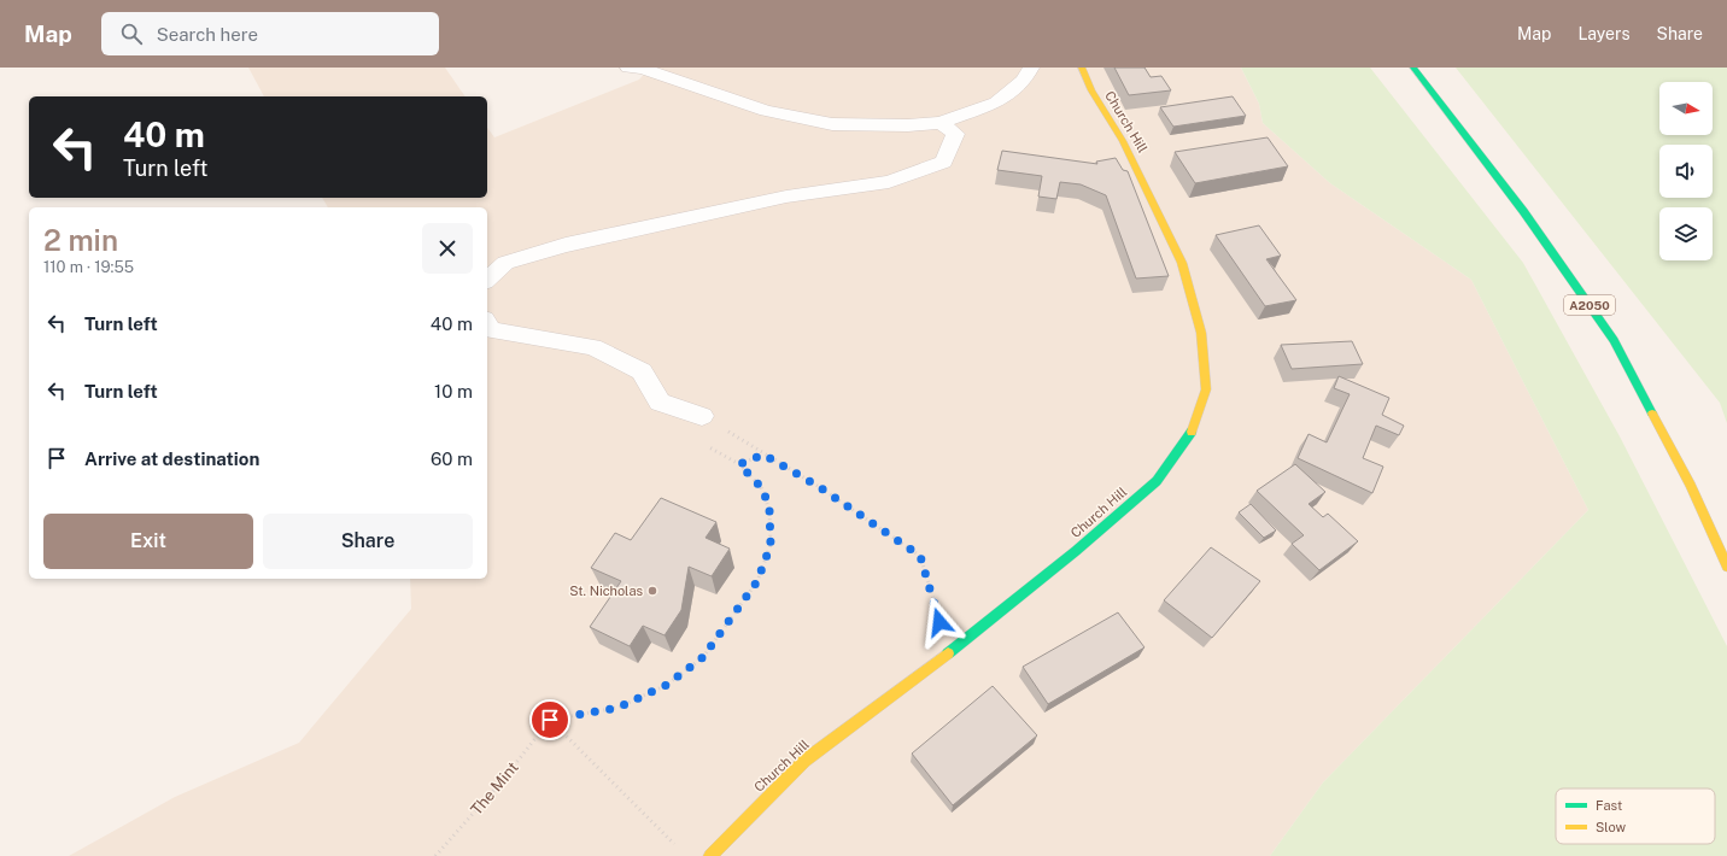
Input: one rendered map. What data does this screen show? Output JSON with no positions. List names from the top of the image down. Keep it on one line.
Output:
{"streets":{"street":["Church Hill","A2050"],"path":["The Mint"]},"places":["St. Nicholas"],"legend":["Fast","Slow"],"north":"right","page":{"header":"Map","search":"Search here","nav":["Map","Layers","Share"],"turn":["40 m","Turn left"],"heading":["2 min","110 m · 19:55"],"list":[{"name":"Turn left","value":"40 m"},{"name":"Turn left","value":"10 m"},{"name":"Arrive at destination","value":"60 m"}],"buttons":["Exit","Share"]}}
